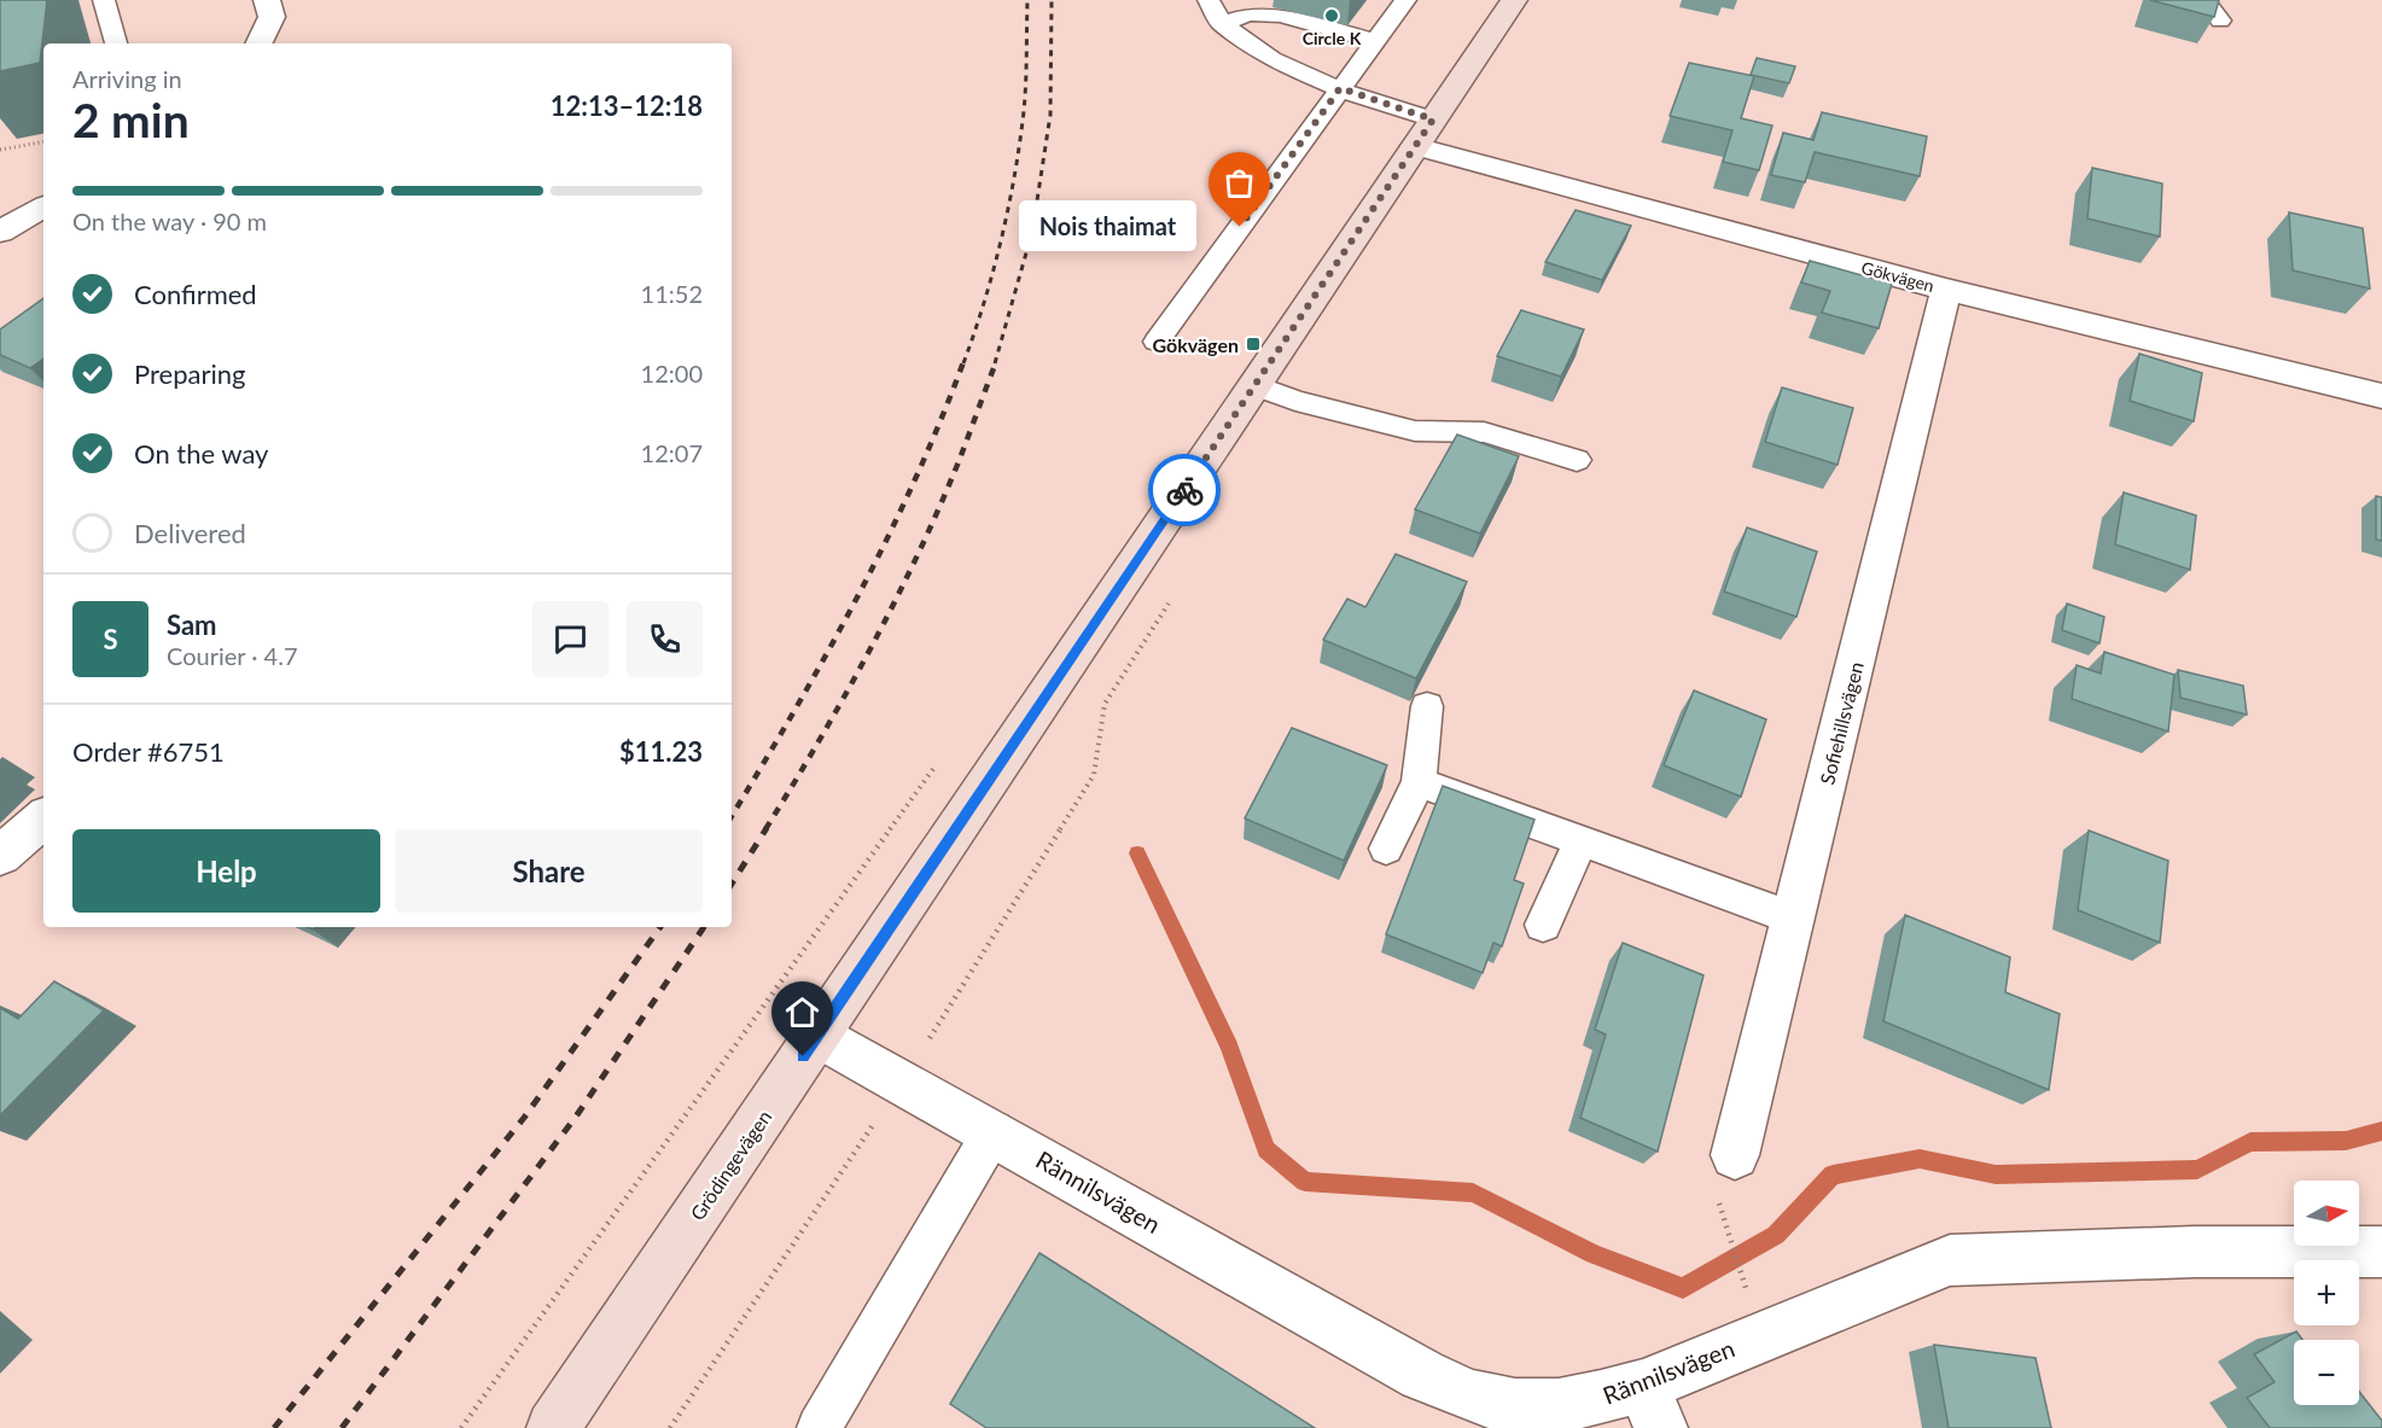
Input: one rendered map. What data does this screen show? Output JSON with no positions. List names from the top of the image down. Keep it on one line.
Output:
{"streets":{"street":["Gökvägen","Sofiehillsvägen","Grödingevägen","Rännilsvägen"]},"crossings":[["Gökvägen","Sofiehillsvägen"],["Gökvägen","Grödingevägen"],["Grödingevägen","Rännilsvägen"]],"places":{"other":["Circle K","Nois thaimat"],"transit":["Gökvägen"]},"north":"right","page":{"heading":["2 min","Arriving in","12:13–12:18"],"panel":["Sam","Courier · 4.7","Order #6751","$11.23"],"bar":"On the way · 90 m","bubble":"Nois thaimat","list":[["Confirmed","11:52"],["Preparing","12:00"],["On the way","12:07"],"Delivered"],"round":"S","buttons":["Help","Share"],"map_buttons":["+","−"]}}
